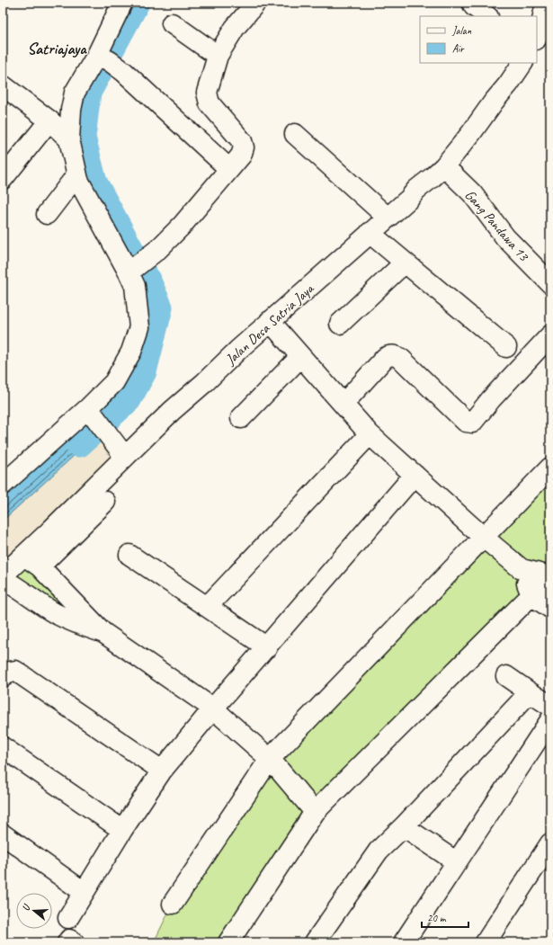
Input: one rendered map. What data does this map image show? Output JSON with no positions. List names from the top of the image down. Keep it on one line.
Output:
{"streets":{"street":["Gang Pandawa 13","Jalan Desa Satria Jaya"]},"crossings":[["Gang Pandawa 13","Jalan Desa Satria Jaya"]],"districts":["Satriajaya"],"legend":["Jalan","Air"],"scale_bar":"20 m","north":"left"}
